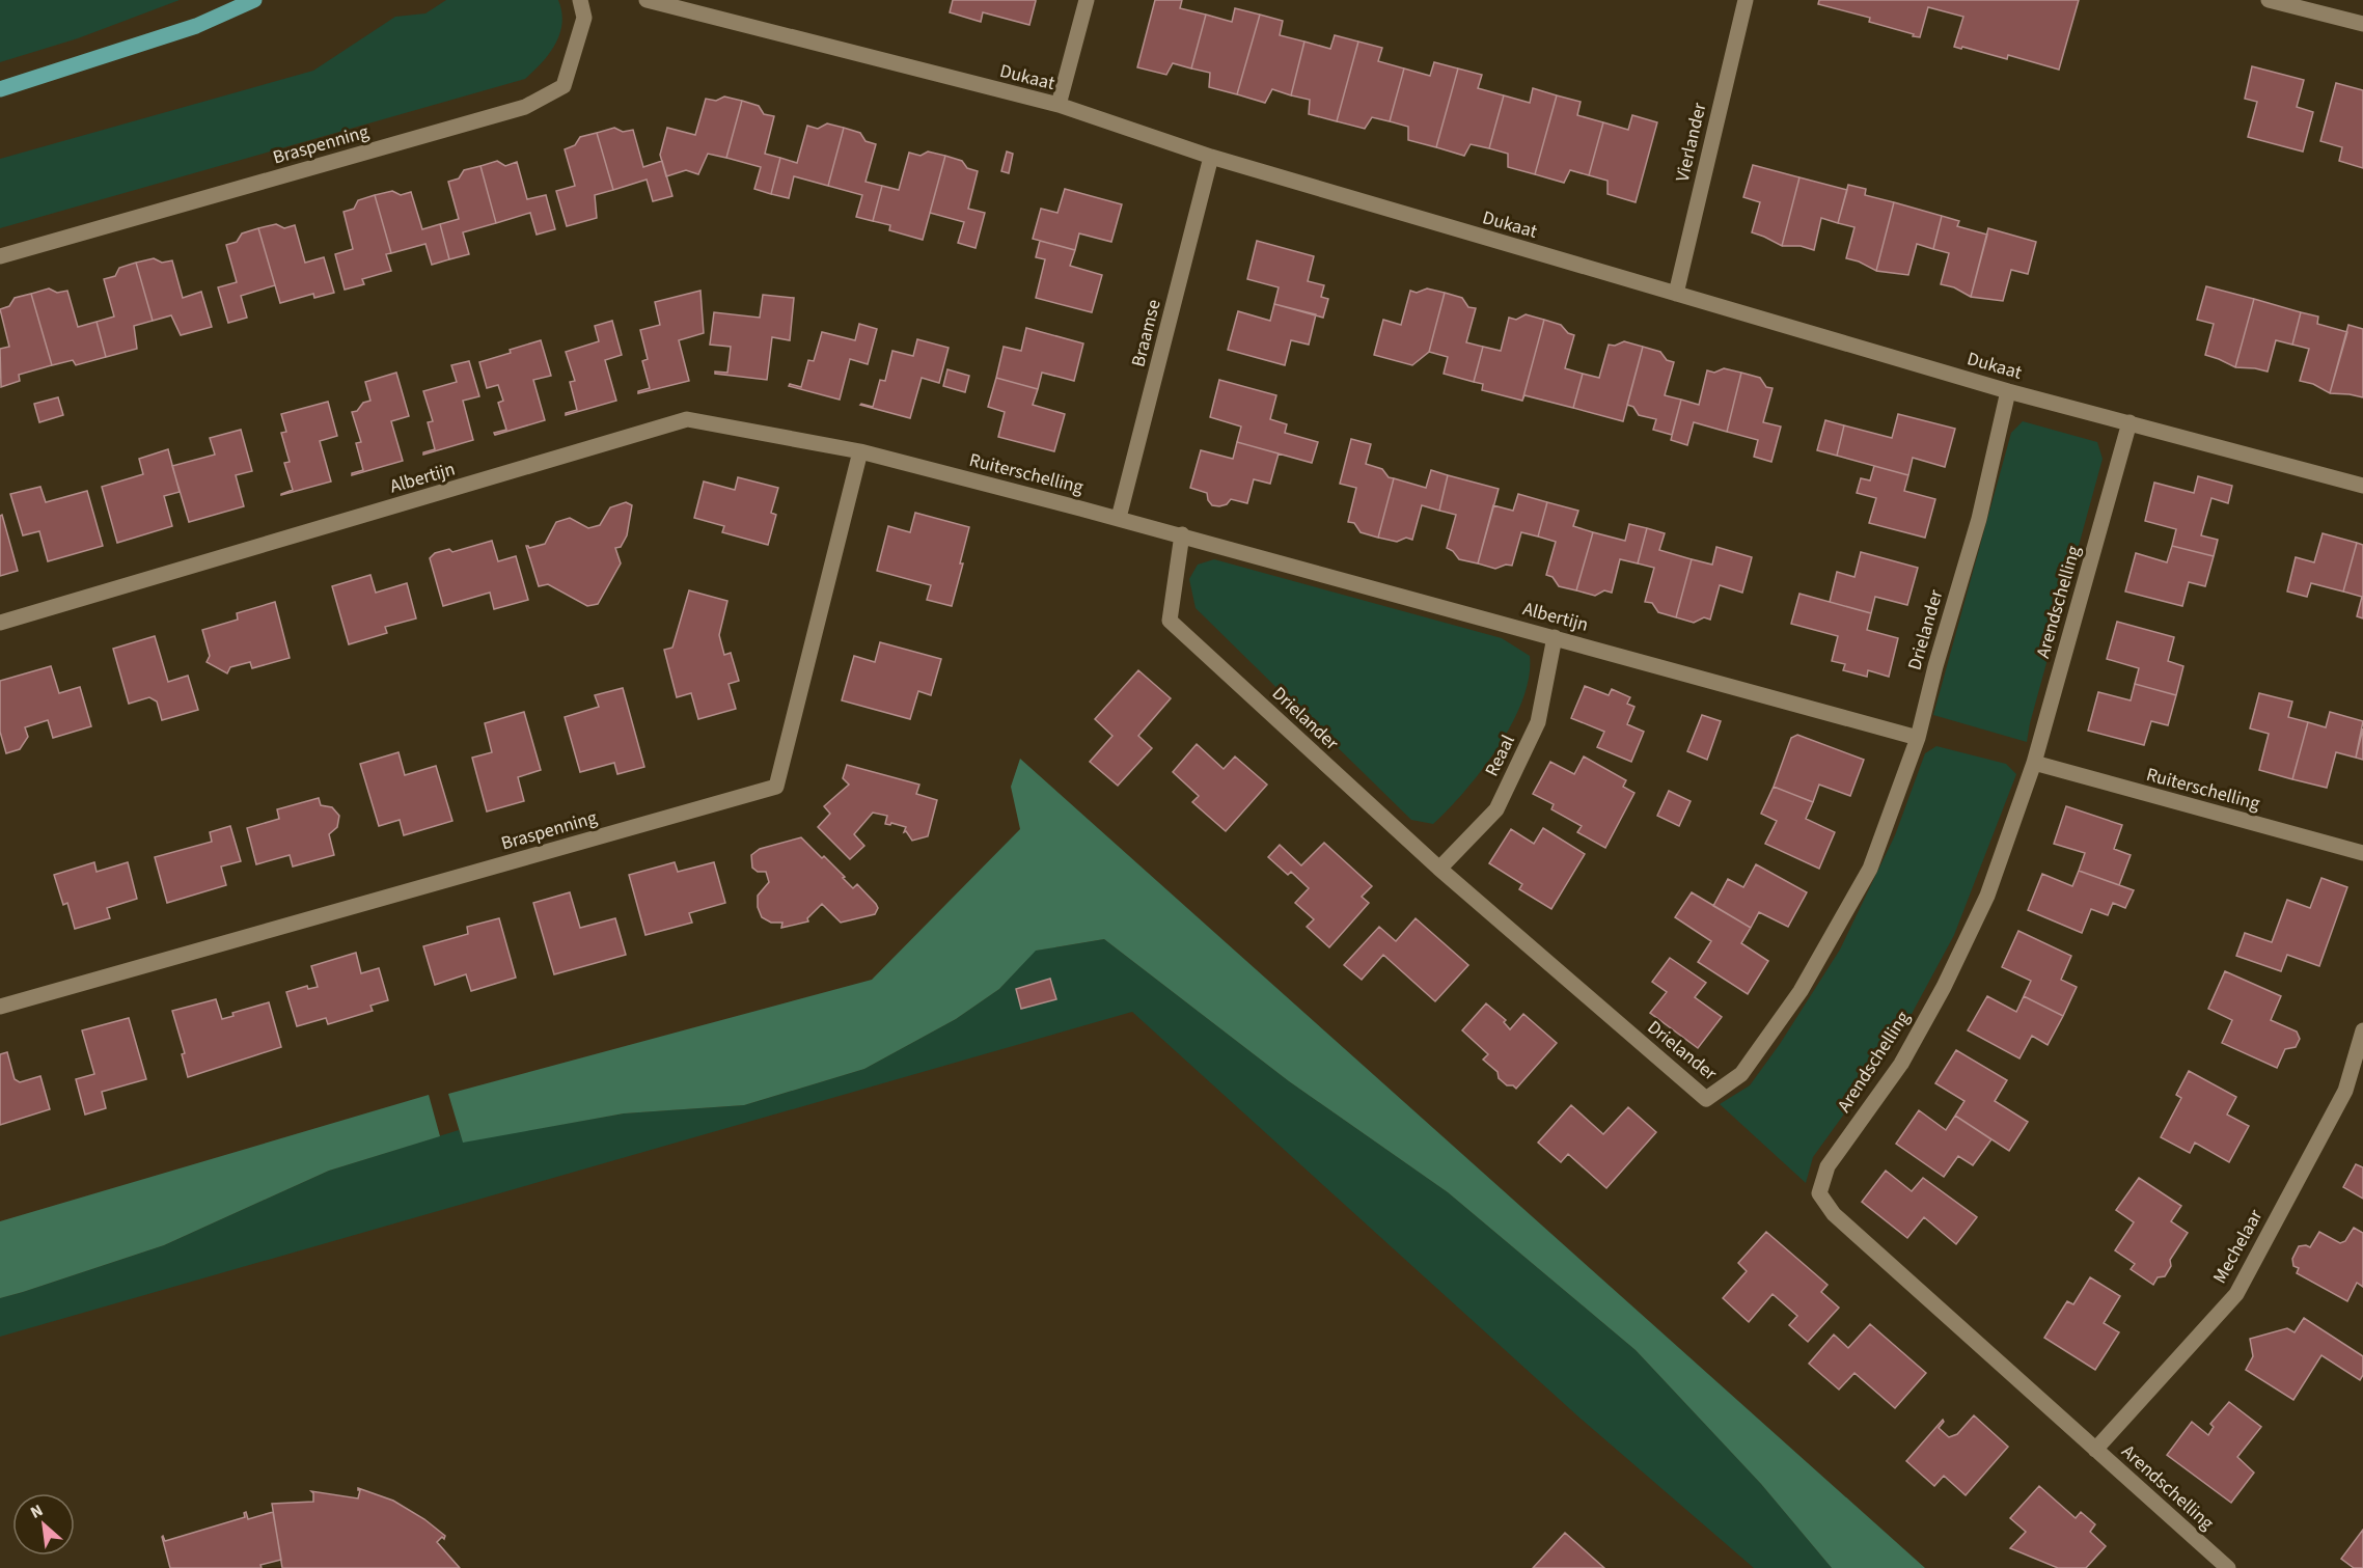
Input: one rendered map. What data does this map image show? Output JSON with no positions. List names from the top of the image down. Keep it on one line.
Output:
{"streets":{"street":["Dukaat","Vierlander","Braspenning","Braamse","Ruiterschelling","Albertijn","Arendschelling","Drielander","Reaal","Mechelaar"]},"crossings":[["Dukaat","Vierlander"],["Dukaat","Braamse"],["Dukaat","Arendschelling"],["Dukaat","Drielander"],["Braspenning","Ruiterschelling"],["Braspenning","Albertijn"],["Braamse","Ruiterschelling"],["Ruiterschelling","Albertijn"],["Ruiterschelling","Arendschelling"],["Ruiterschelling","Drielander"],["Albertijn","Drielander"],["Albertijn","Reaal"],["Arendschelling","Mechelaar"],["Drielander","Reaal"]],"north":"top left"}
